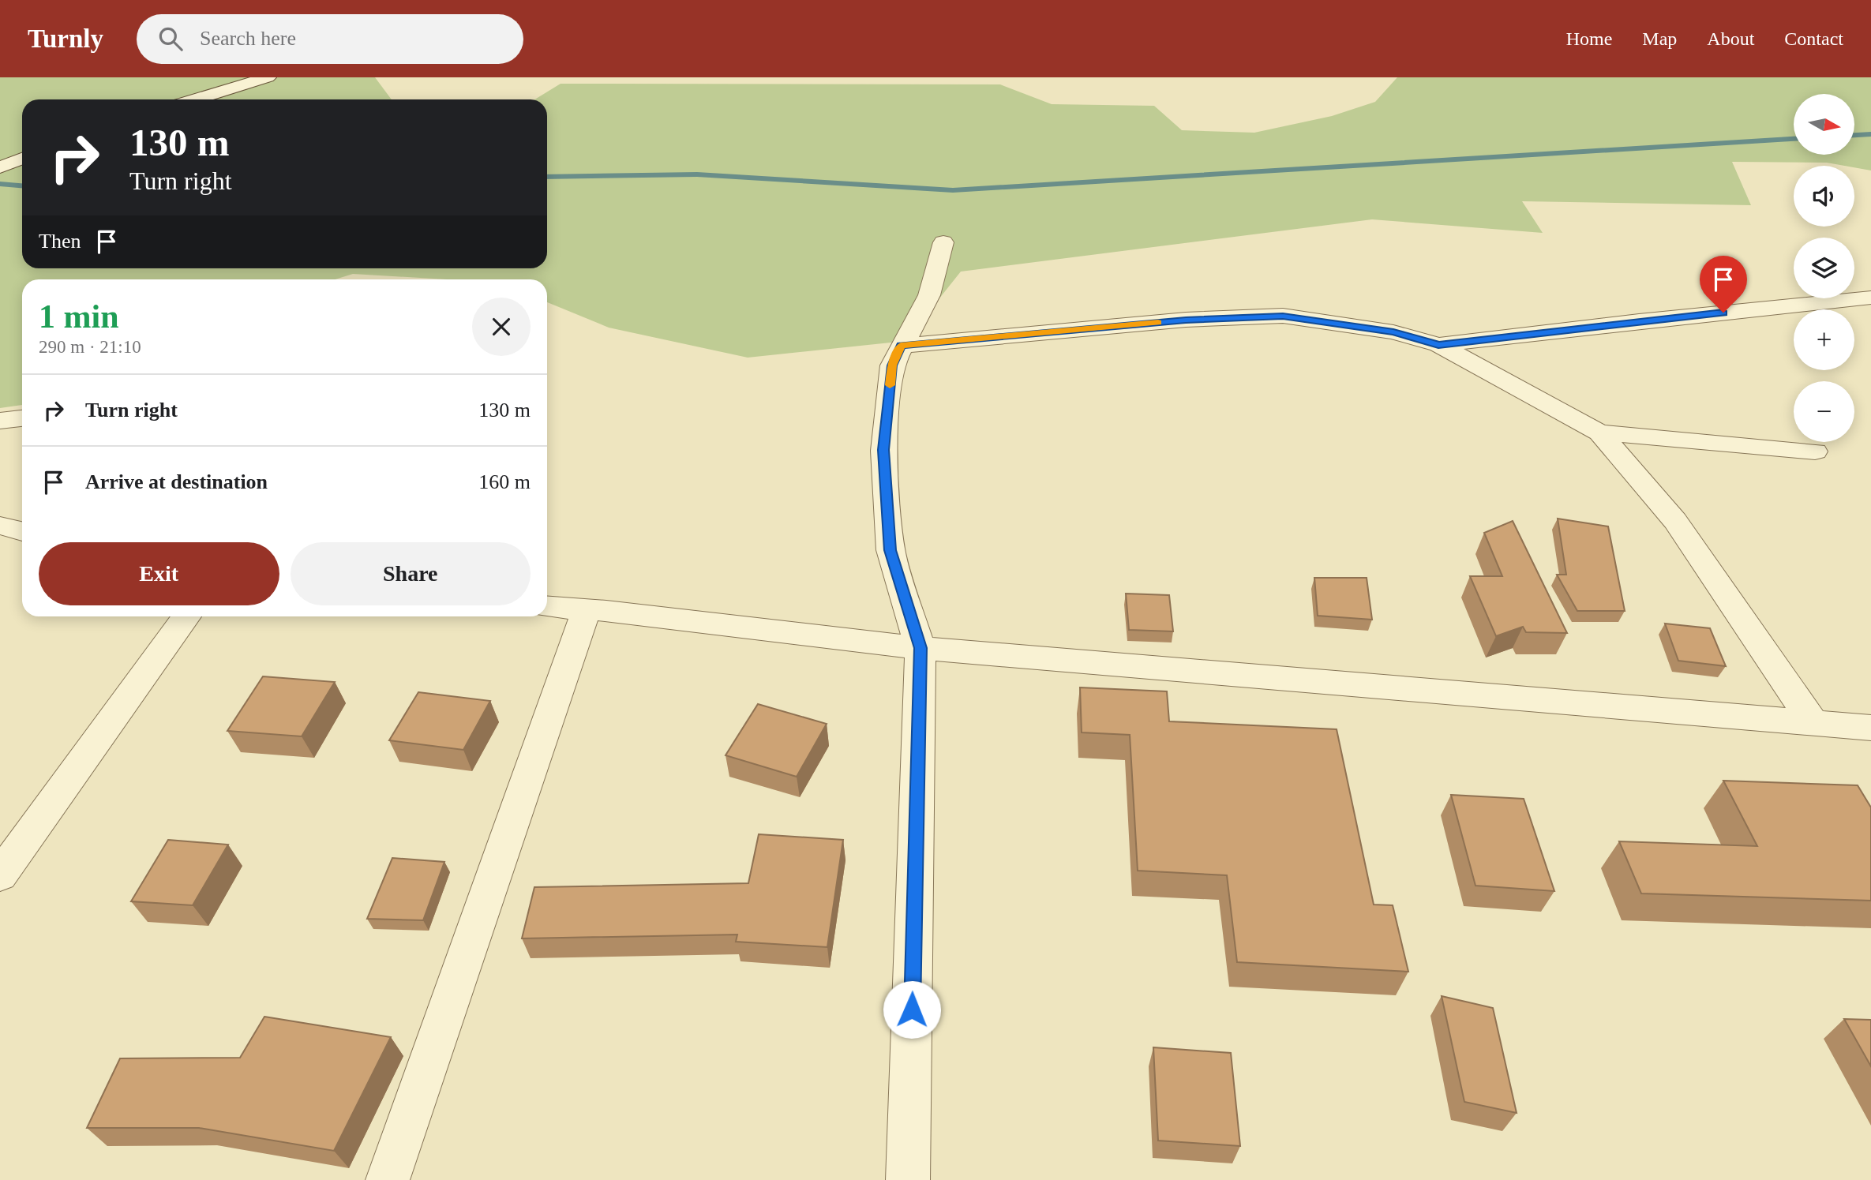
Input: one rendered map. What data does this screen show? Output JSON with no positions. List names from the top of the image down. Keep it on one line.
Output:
{"north":"right","page":{"header":"Turnly","search":"Search here","nav":["Home","Map","About","Contact"],"map_buttons":["+","−"],"turn":["130 m","Turn right"],"then":"Then","heading":["1 min","290 m · 21:10"],"list":[{"name":"Turn right","value":"130 m"},{"name":"Arrive at destination","value":"160 m"}],"buttons":["Exit","Share"]}}
